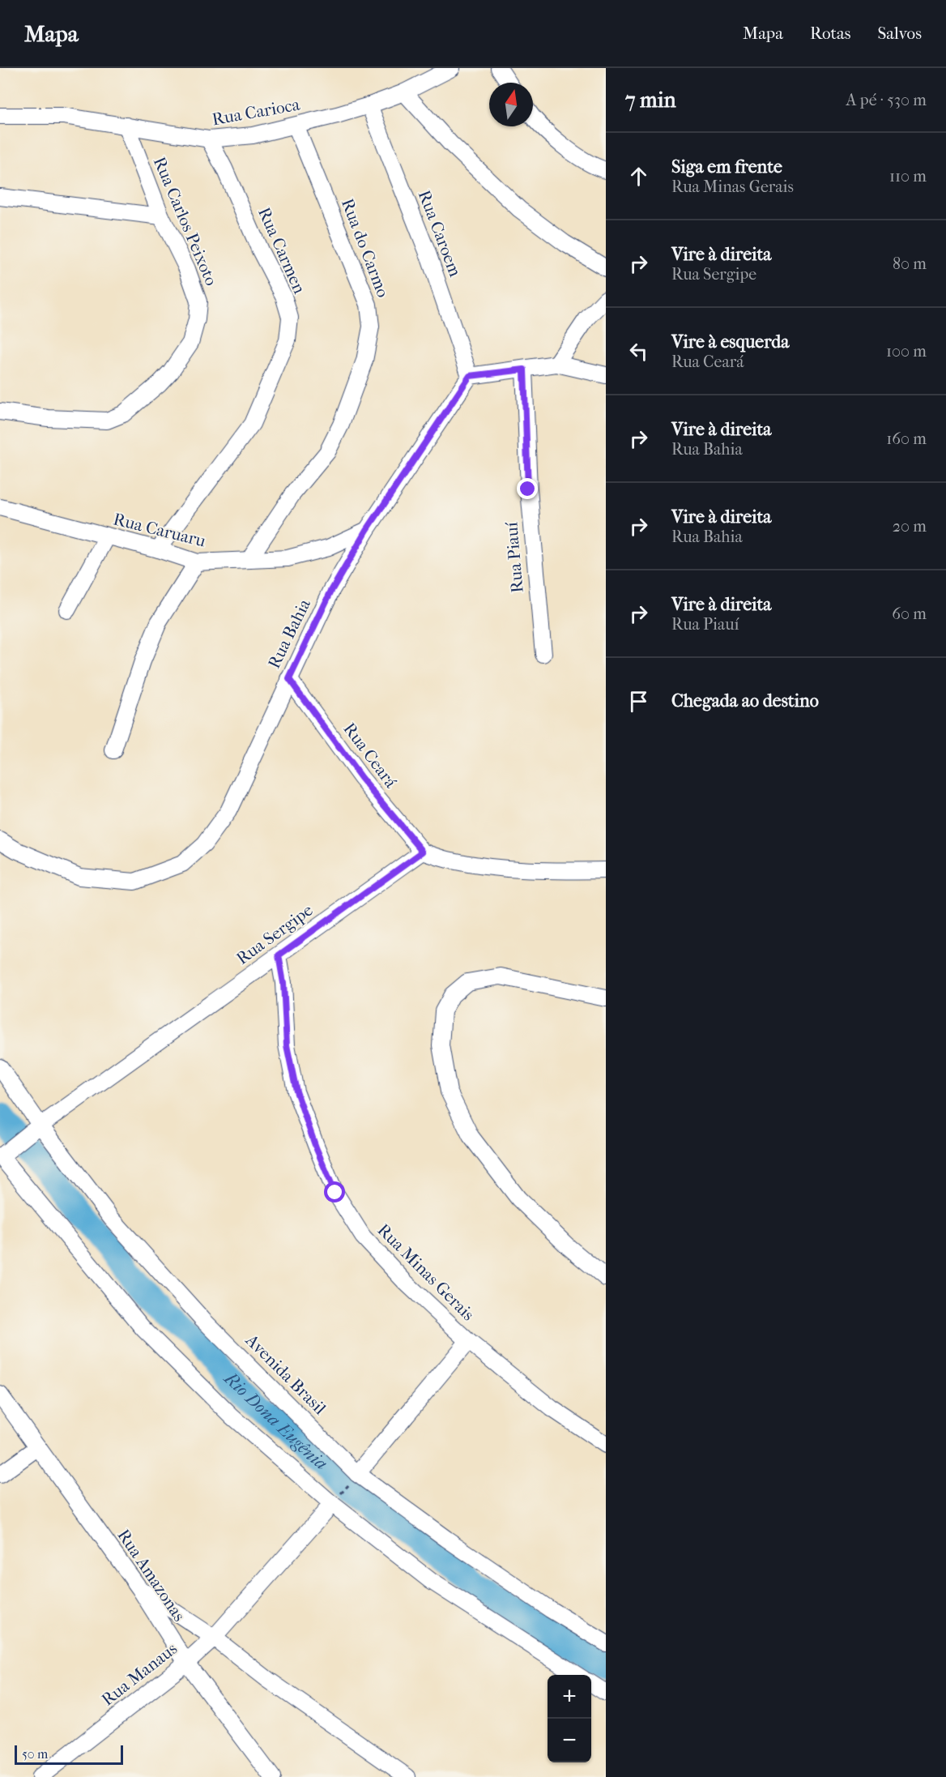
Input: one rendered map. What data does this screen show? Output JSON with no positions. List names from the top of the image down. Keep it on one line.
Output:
{"streets":{"street":["Rua Carioca","Rua Carlos Peixoto","Rua Caroem","Rua do Carmo","Rua Carmen","Rua Caruaru","Rua Piauí","Rua Bahia","Rua Ceará","Rua Sergipe","Rua Minas Gerais","Avenida Brasil","Rua Amazonas","Rua Manaus"]},"crossings":[["Rua Carioca","Rua Carlos Peixoto"],["Rua Carioca","Rua Caroem"],["Rua Carioca","Rua do Carmo"],["Rua Carioca","Rua Carmen"],["Rua Caroem","Rua Bahia"],["Rua do Carmo","Rua Caruaru"],["Rua Carmen","Rua Caruaru"],["Rua Caruaru","Rua Bahia"],["Rua Bahia","Rua Ceará"],["Rua Ceará","Rua Sergipe"],["Rua Sergipe","Rua Minas Gerais"],["Rua Sergipe","Avenida Brasil"],["Rua Amazonas","Rua Manaus"]],"water":["Rio Dona Eugênia"],"scale_bar":"50 m","north":"top","page":{"header":"Mapa","nav":["Mapa","Rotas","Salvos"],"heading":["7 min","A pé · 530 m"],"list":[["Siga em frente","Rua Minas Gerais","110 m"],["Vire à direita","Rua Sergipe","80 m"],["Vire à esquerda","Rua Ceará","100 m"],["Vire à direita","Rua Bahia","160 m"],["Vire à direita","Rua Bahia","20 m"],["Vire à direita","Rua Piauí","60 m"],"Chegada ao destino"],"map_buttons":["+","−"],"scale":"50 m"}}
